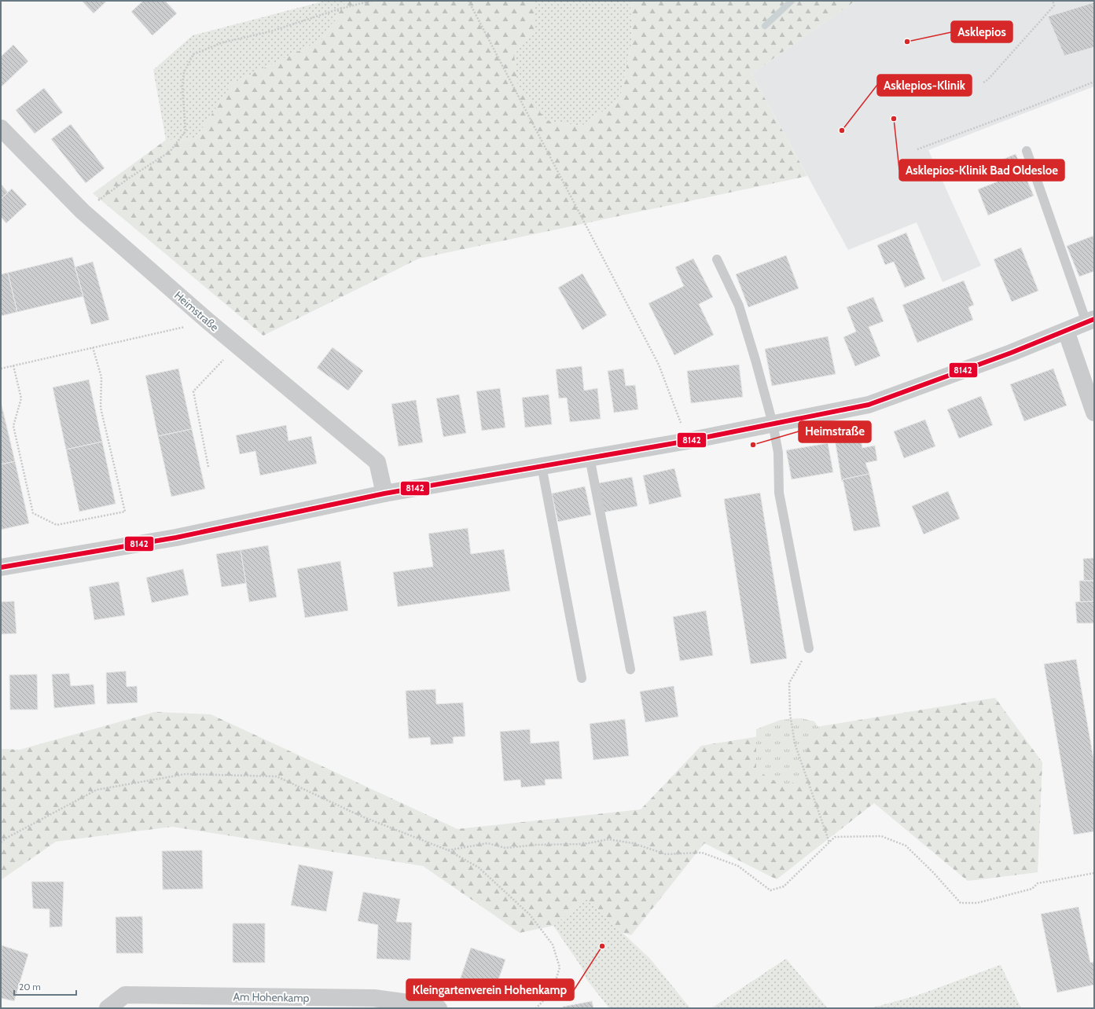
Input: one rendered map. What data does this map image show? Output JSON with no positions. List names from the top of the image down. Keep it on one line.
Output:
{"streets":{"street":["Heimstraße","Am Hohenkamp"]},"places":["Asklepios","Asklepios-Klinik Bad Oldesloe","Asklepios-Klinik","Heimstraße","Kleingartenverein Hohenkamp"],"lines":["transit line 8142"],"scale_bar":"20 m"}
